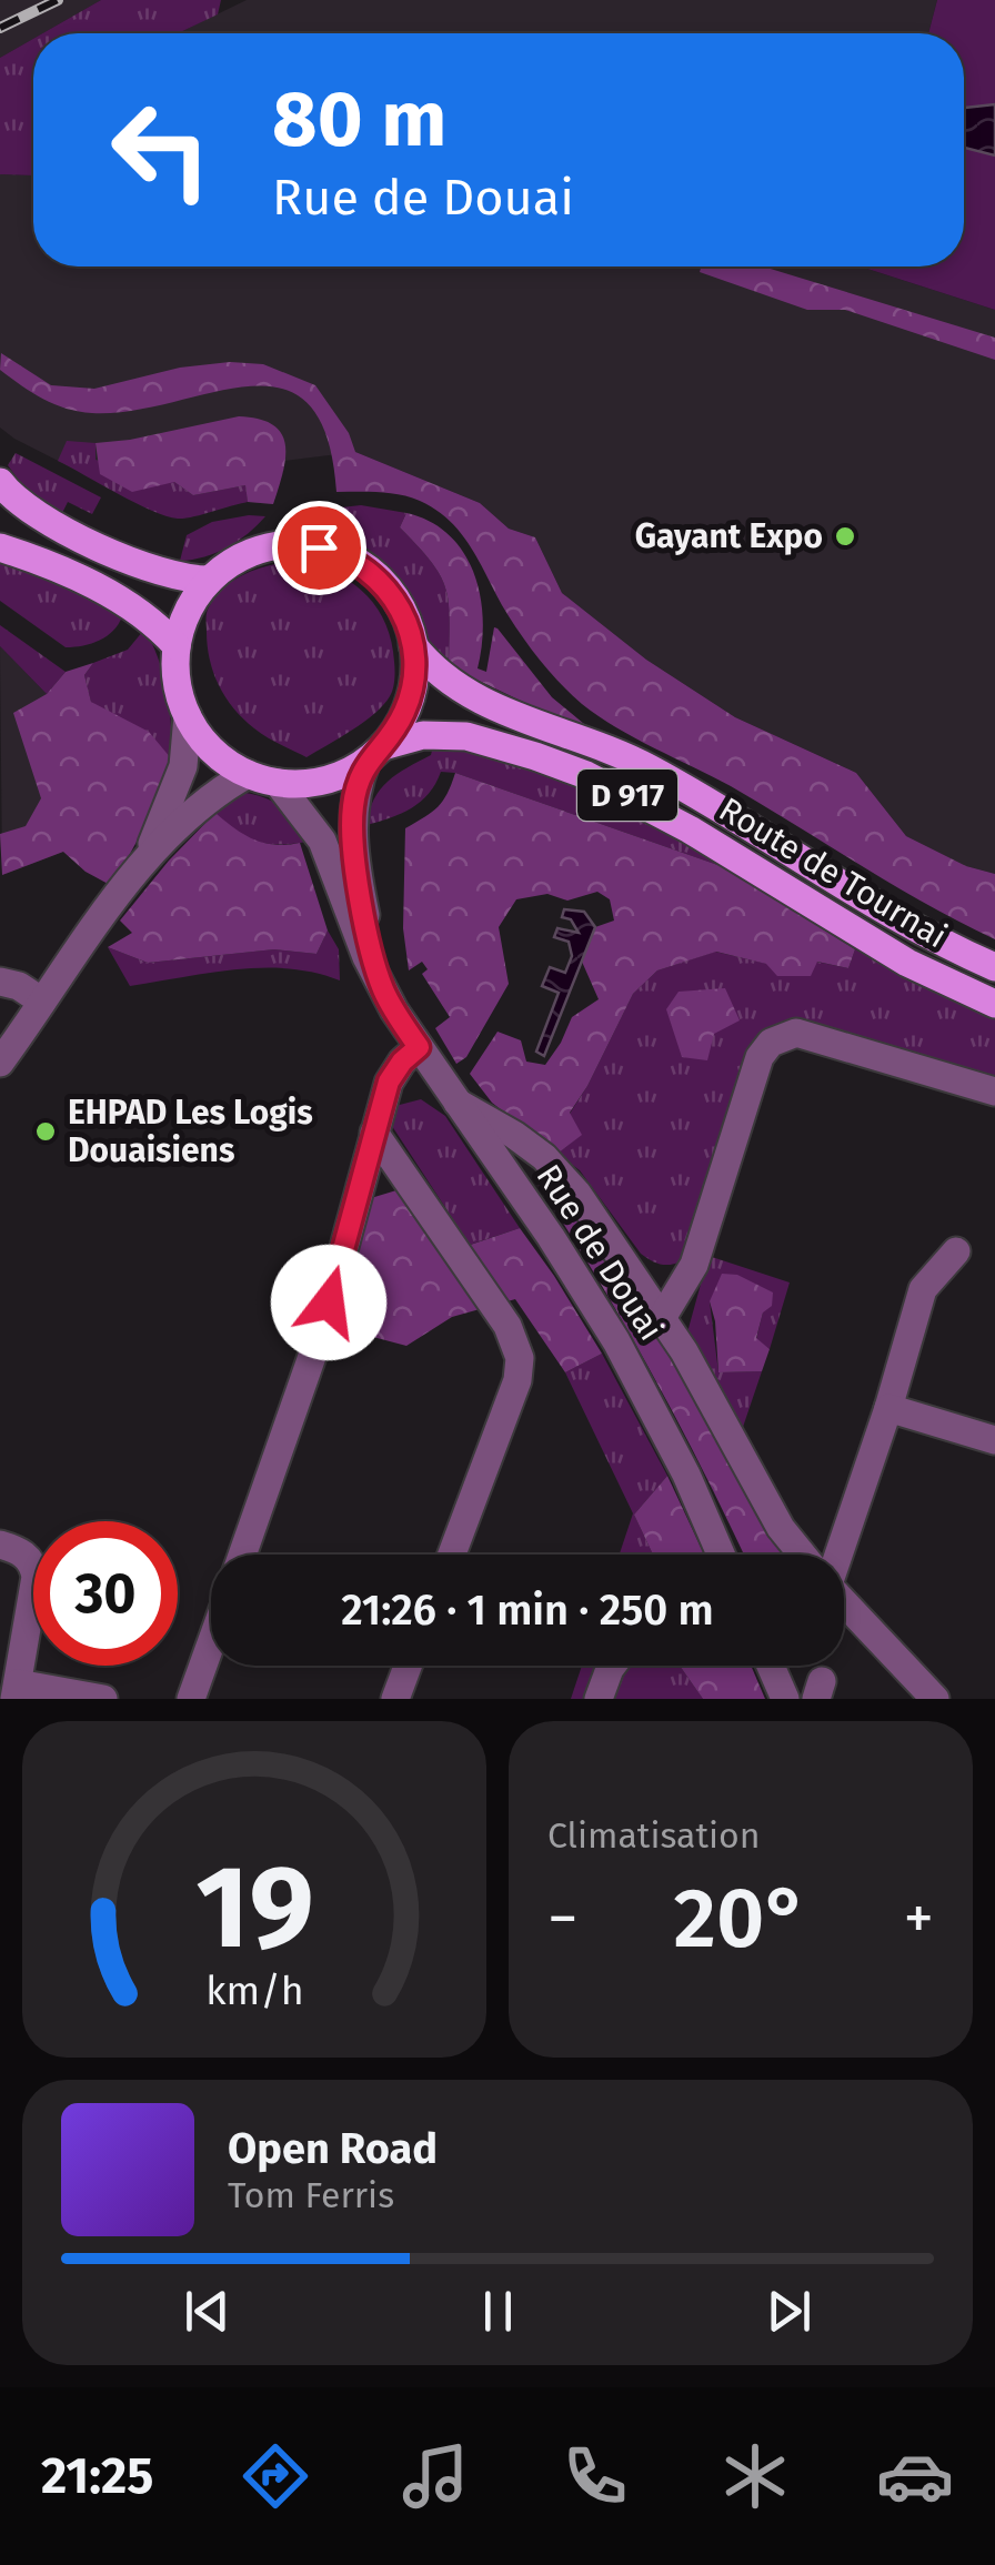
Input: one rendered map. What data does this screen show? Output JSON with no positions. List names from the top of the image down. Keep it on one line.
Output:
{"streets":{"main road":["D 917","Route de Tournai"],"street":["Rue de Douai"]},"crossings":[["Route de Tournai","Rue de Douai"]],"places":["Gayant Expo","EHPAD Les Logis Douaisiens"],"page":{"turn":["80 m","Rue de Douai"],"limit":"30","trip":"21:26 · 1 min · 250 m","tile":"Climatisation","heat":["−","20°","+"],"song":["Open Road","Tom Ferris"],"tabs":"21:25","gauge":["19","km/h"]}}
